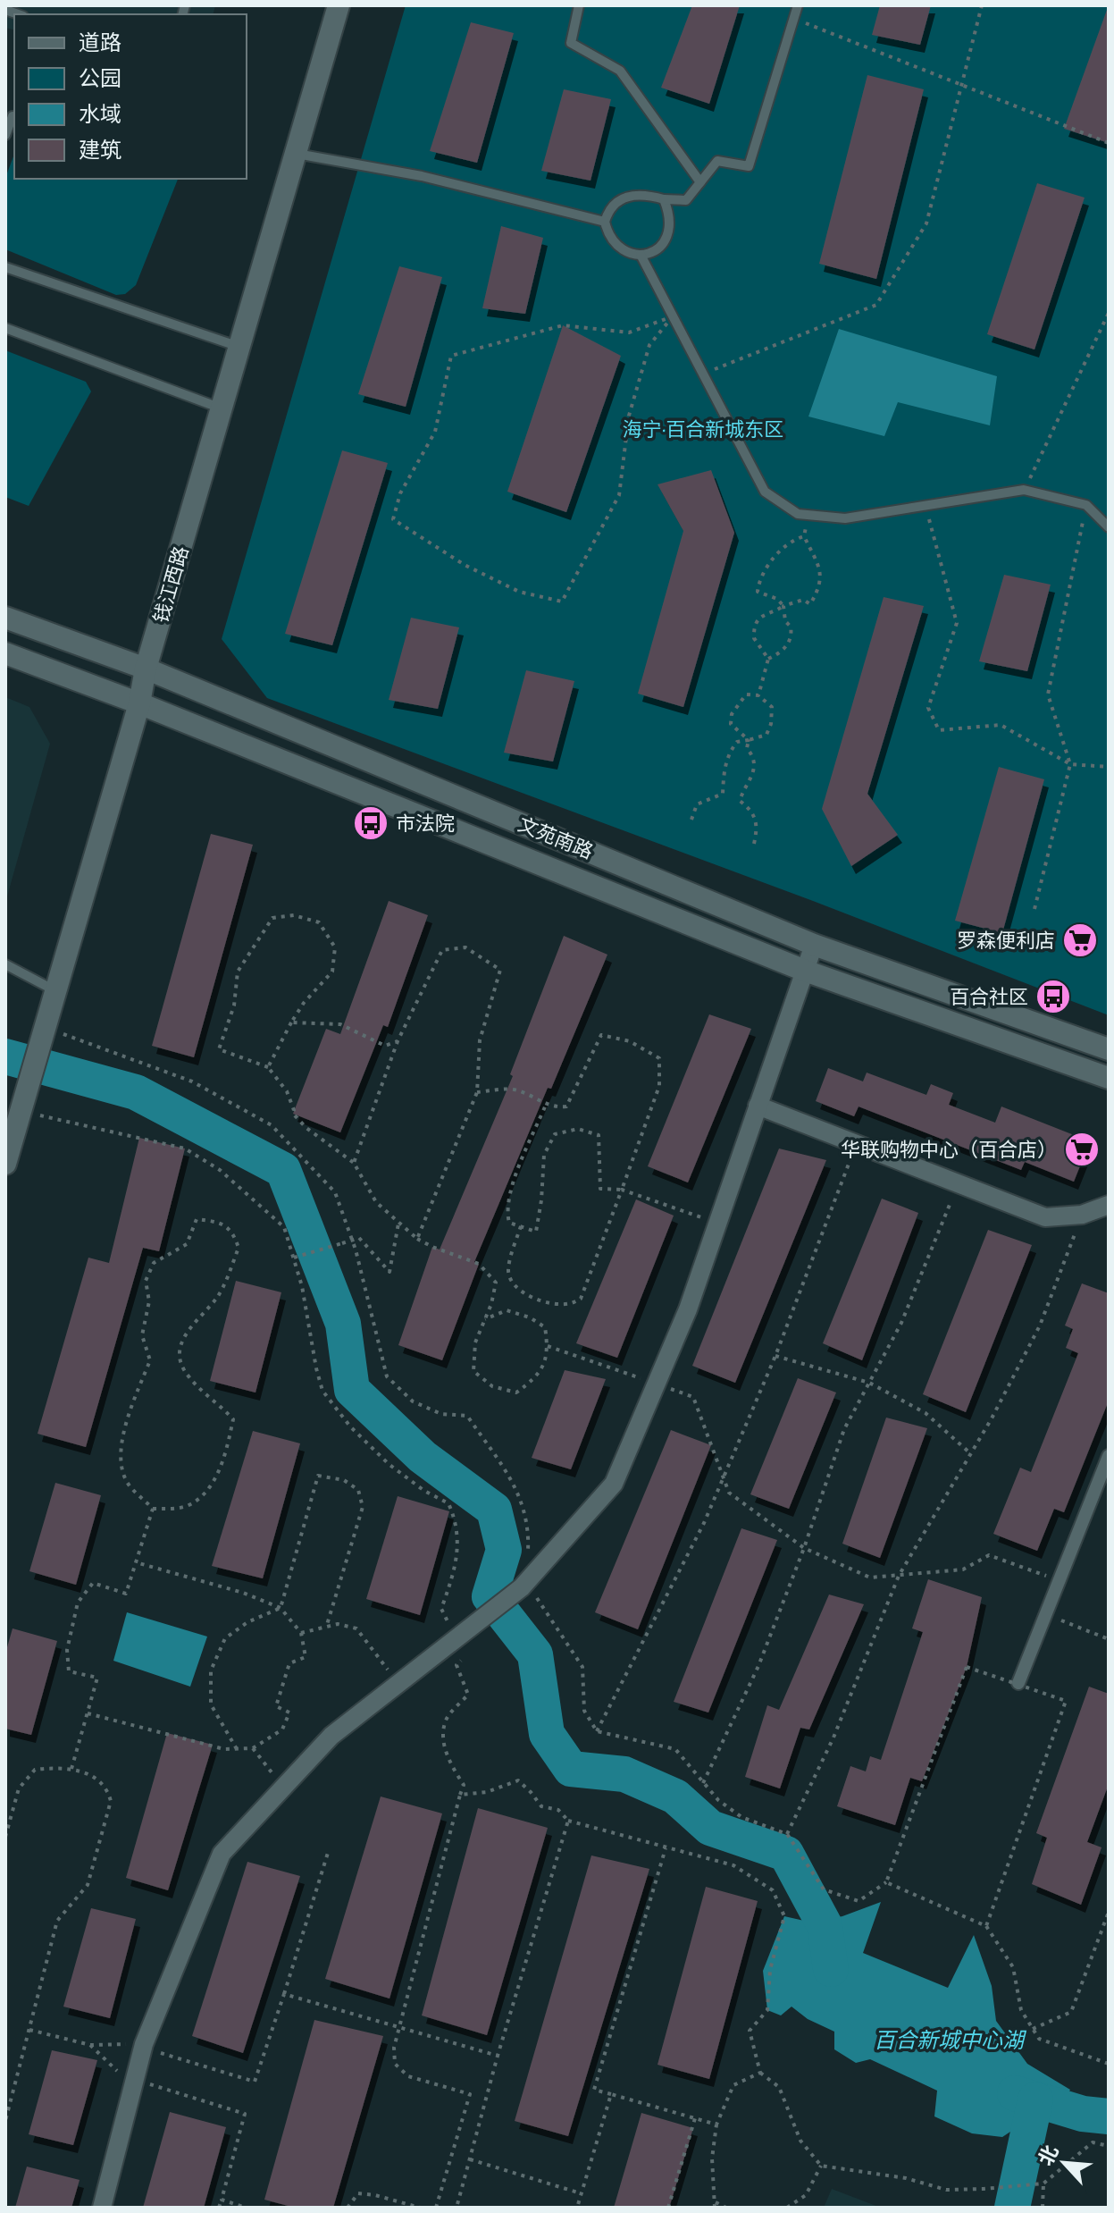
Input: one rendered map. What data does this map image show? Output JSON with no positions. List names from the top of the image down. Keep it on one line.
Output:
{"streets":{"main road":["钱江西路","文苑南路"]},"crossings":[["钱江西路","文苑南路"]],"water":["百合新城中心湖"],"parks":["海宁·百合新城东区"],"places":{"bus stop":["市法院","百合社区"],"supermarket":["罗森便利店","华联购物中心（百合店）"]},"legend":["道路","公园","水域","建筑"],"north":"top left"}
